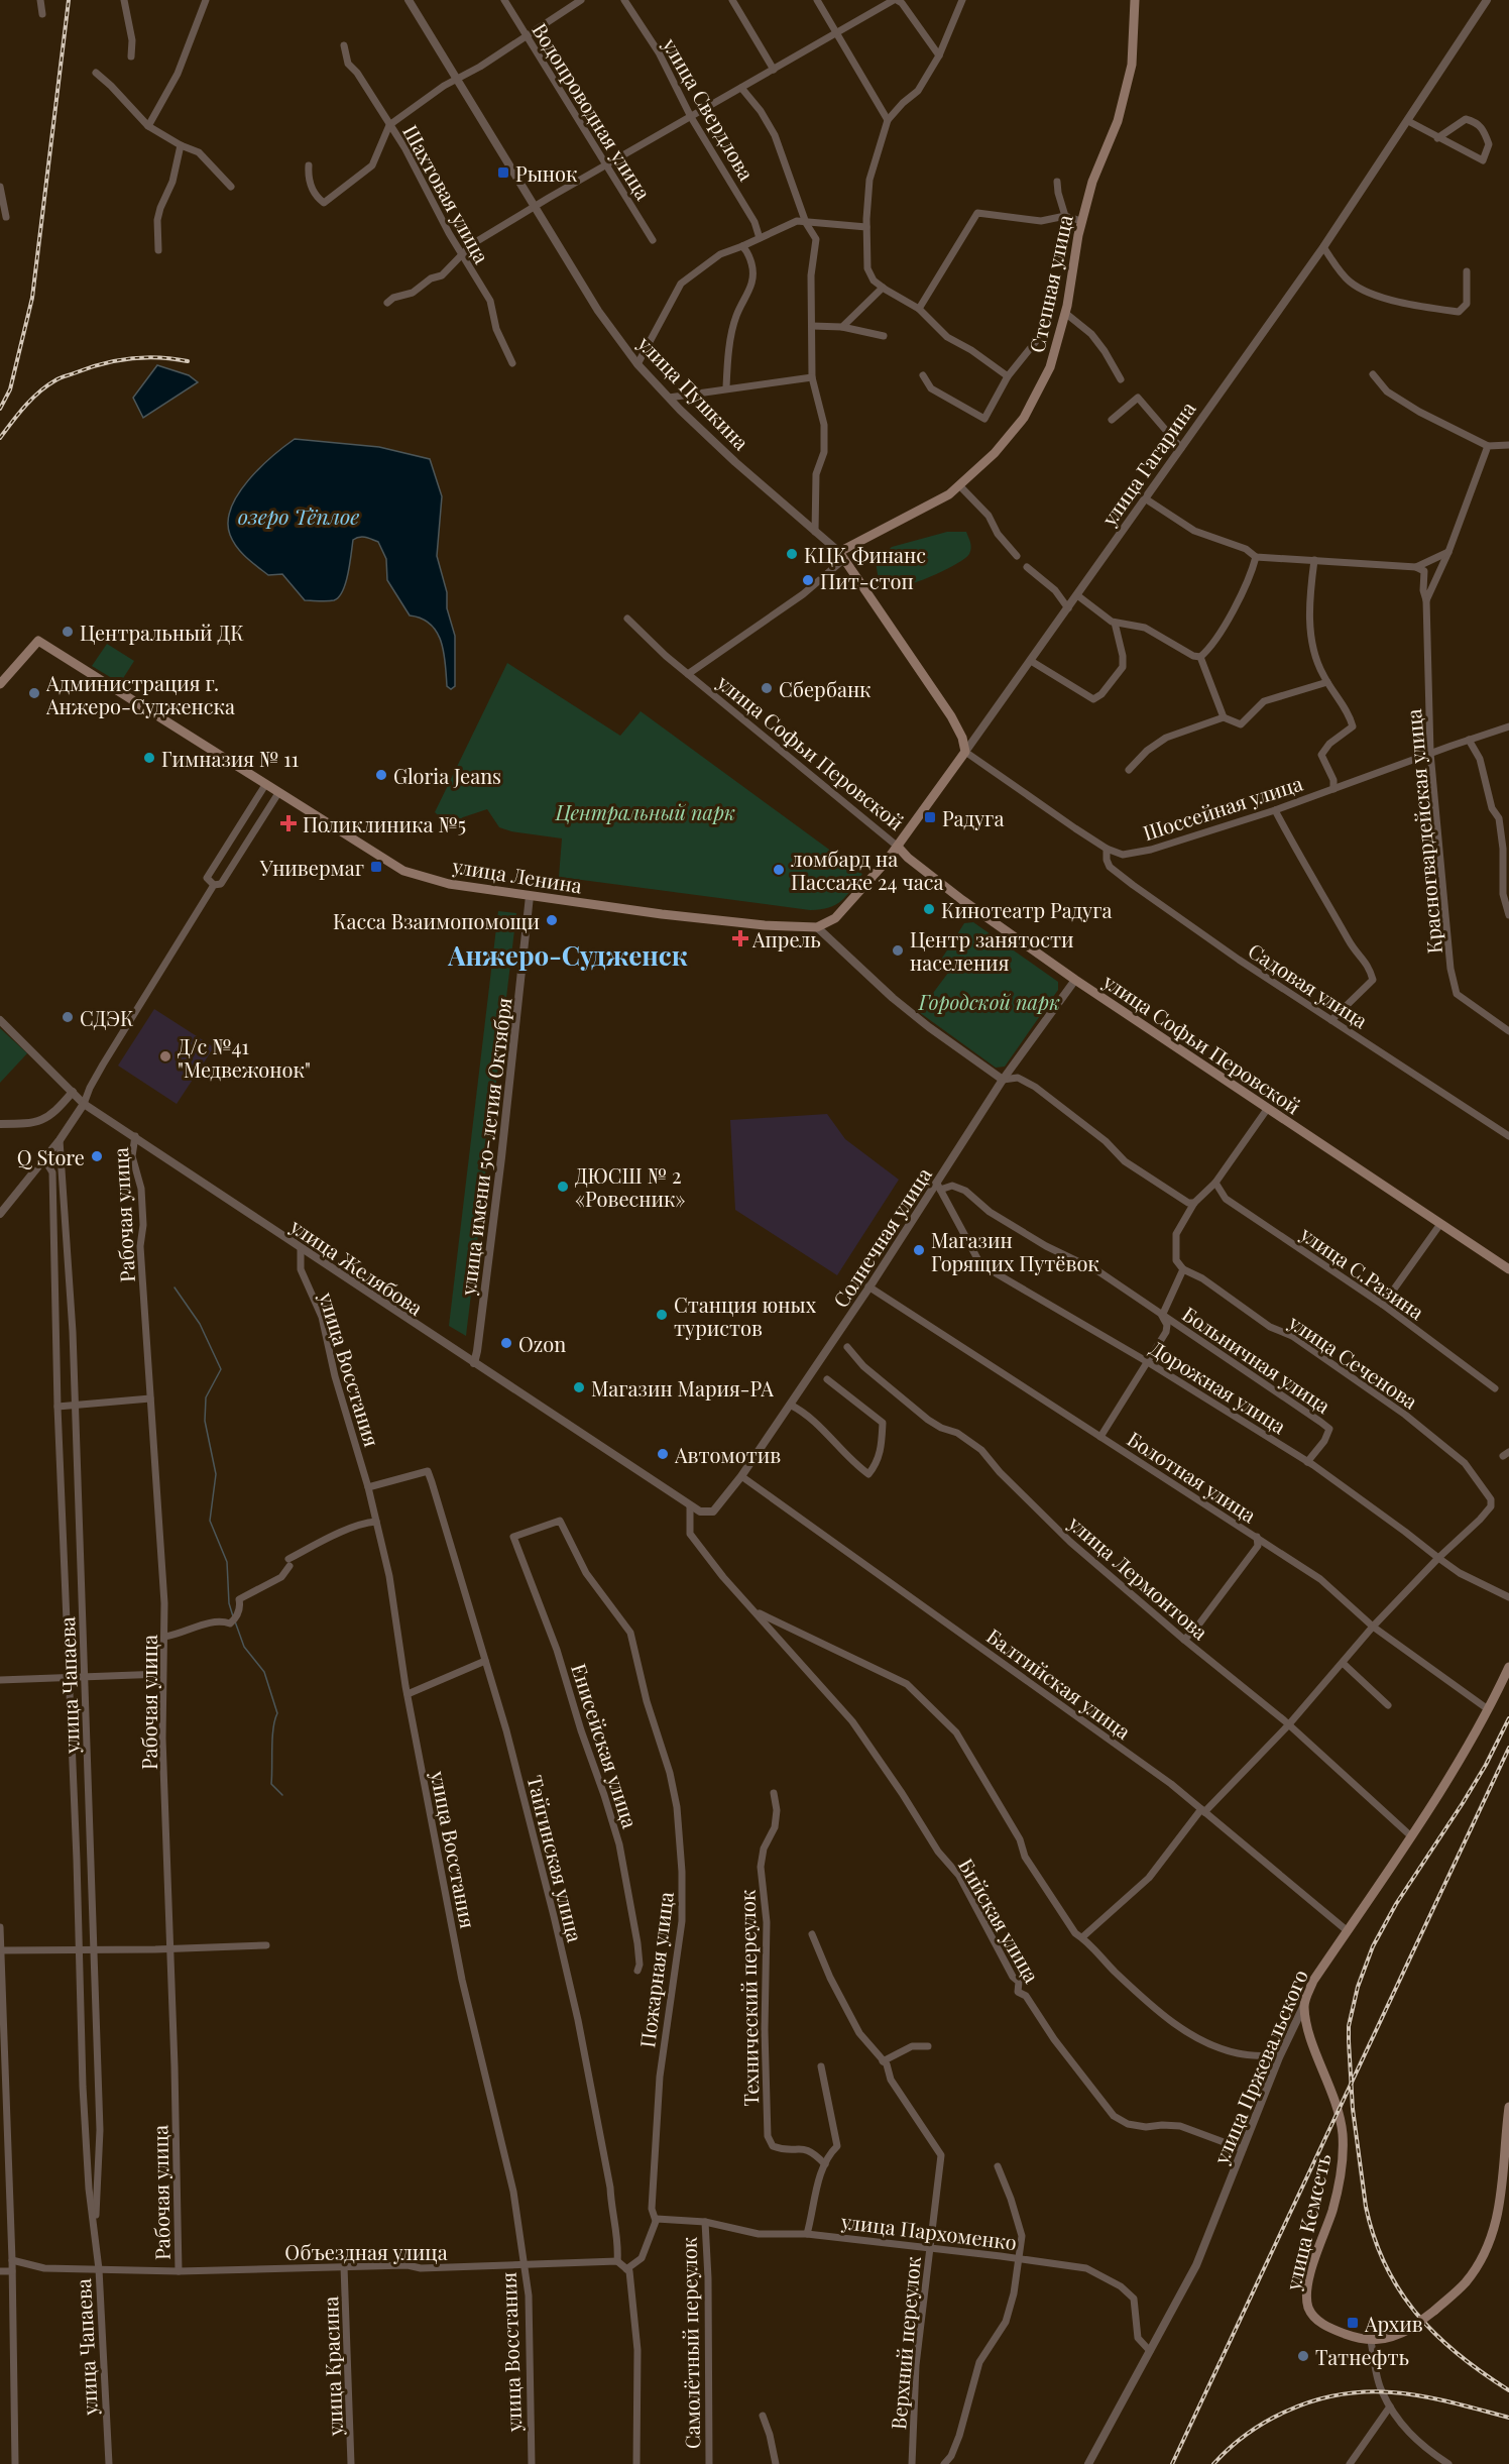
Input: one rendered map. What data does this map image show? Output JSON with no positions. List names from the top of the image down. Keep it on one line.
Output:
{"streets":{"main road":["Степная улица","улица Пушкина","улица Гагарина","улица Софьи Перовской","улица Ленина","улица Пржевальского","улица Кемсеть"],"street":["улица Свердлова","Водопроводная улица","Шахтовая улица","Шоссейная улица","Красногвардейская улица","Садовая улица","улица имени 50-летия Октября","Рабочая улица","Солнечная улица","улица Желябова","улица С.Разина","Больничная улица","улица Сеченова","улица Восстания","Дорожная улица","Болотная улица","улица Лермонтова","Балтийская улица","улица Чапаева","Енисейская улица","Тайгинская улица","Бийская улица","Пожарная улица","Технический переулок","улица Пархоменко","Объездная улица","Самолётный переулок","Верхний переулок","улица Красина"]},"crossings":[["Степная улица","улица Пушкина"],["улица Пушкина","улица Гагарина"],["улица Пушкина","Шоссейная улица"],["улица Гагарина","улица Софьи Перовской"],["улица Гагарина","Шоссейная улица"],["улица Гагарина","улица Ленина"],["улица Софьи Перовской","Солнечная улица"],["Шоссейная улица","Красногвардейская улица"],["Шоссейная улица","Садовая улица"],["улица Ленина","улица имени 50-летия Октября"],["улица имени 50-летия Октября","улица Желябова"],["Рабочая улица","улица Желябова"],["Рабочая улица","Объездная улица"],["Солнечная улица","улица Желябова"],["Солнечная улица","Дорожная улица"],["Солнечная улица","Болотная улица"],["Солнечная улица","Балтийская улица"],["улица Желябова","улица Восстания"],["улица Желябова","Бийская улица"],["Больничная улица","Дорожная улица"],["улица Сеченова","Дорожная улица"],["улица Восстания","Тайгинская улица"],["улица Восстания","Объездная улица"],["Болотная улица","улица Пржевальского"],["улица Лермонтова","улица Пржевальского"],["Балтийская улица","улица Пржевальского"],["улица Чапаева","Объездная улица"],["Енисейская улица","Пожарная улица"],["Тайгинская улица","Объездная улица"],["Бийская улица","улица Пржевальского"],["Пожарная улица","улица Пархоменко"],["улица Пржевальского","улица Кемсеть"],["улица Пржевальского","улица Пархоменко"],["улица Пархоменко","Самолётный переулок"],["улица Пархоменко","Верхний переулок"],["Объездная улица","улица Красина"]],"districts":["Анжеро-Судженск"],"water":["озеро Тёплое"],"parks":["Центральный парк","Городской парк"],"places":{"transit":["Рынок","Радуга","Универмаг","Архив"],"other":["КЦК Финанс","Пит-стоп","Центральный ДК","Сбербанк","Администрация г. Анжеро-Судженска","Гимназия № 11","Gloria Jeans","ломбард на Пассаже 24 часа","Кинотеатр Радуга","Касса Взаимопомощи","Центр занятости населения","СДЭК","Д/с №41 \"Медвежонок\"","Q Store","ДЮСШ № 2 «Ровесник»","Магазин Горящих Путёвок","Станция юных туристов","Ozon","Магазин Мария-РА","Автомотив","Татнефть"],"health":["Поликлиника №5","Апрель"]}}
